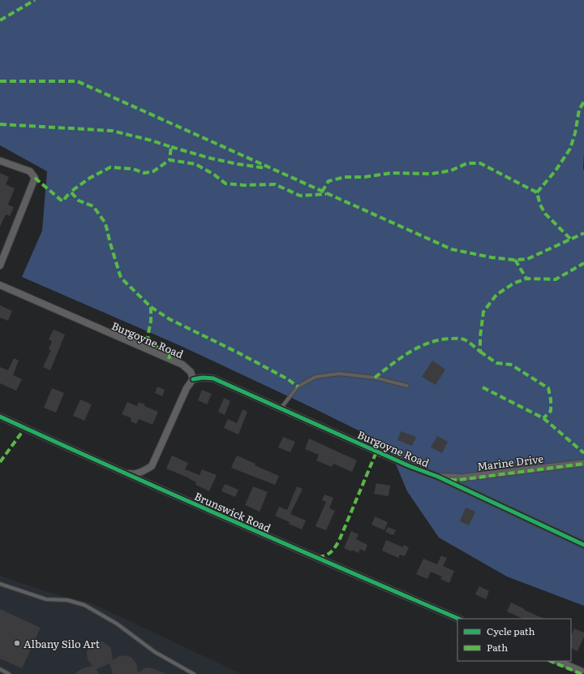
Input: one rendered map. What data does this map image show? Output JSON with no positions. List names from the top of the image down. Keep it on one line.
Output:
{"streets":{"street":["Burgoyne Road","Marine Drive","Brunswick Road"]},"crossings":[["Burgoyne Road","Marine Drive"]],"places":["Albany Silo Art"],"legend":["Cycle path","Path"]}
